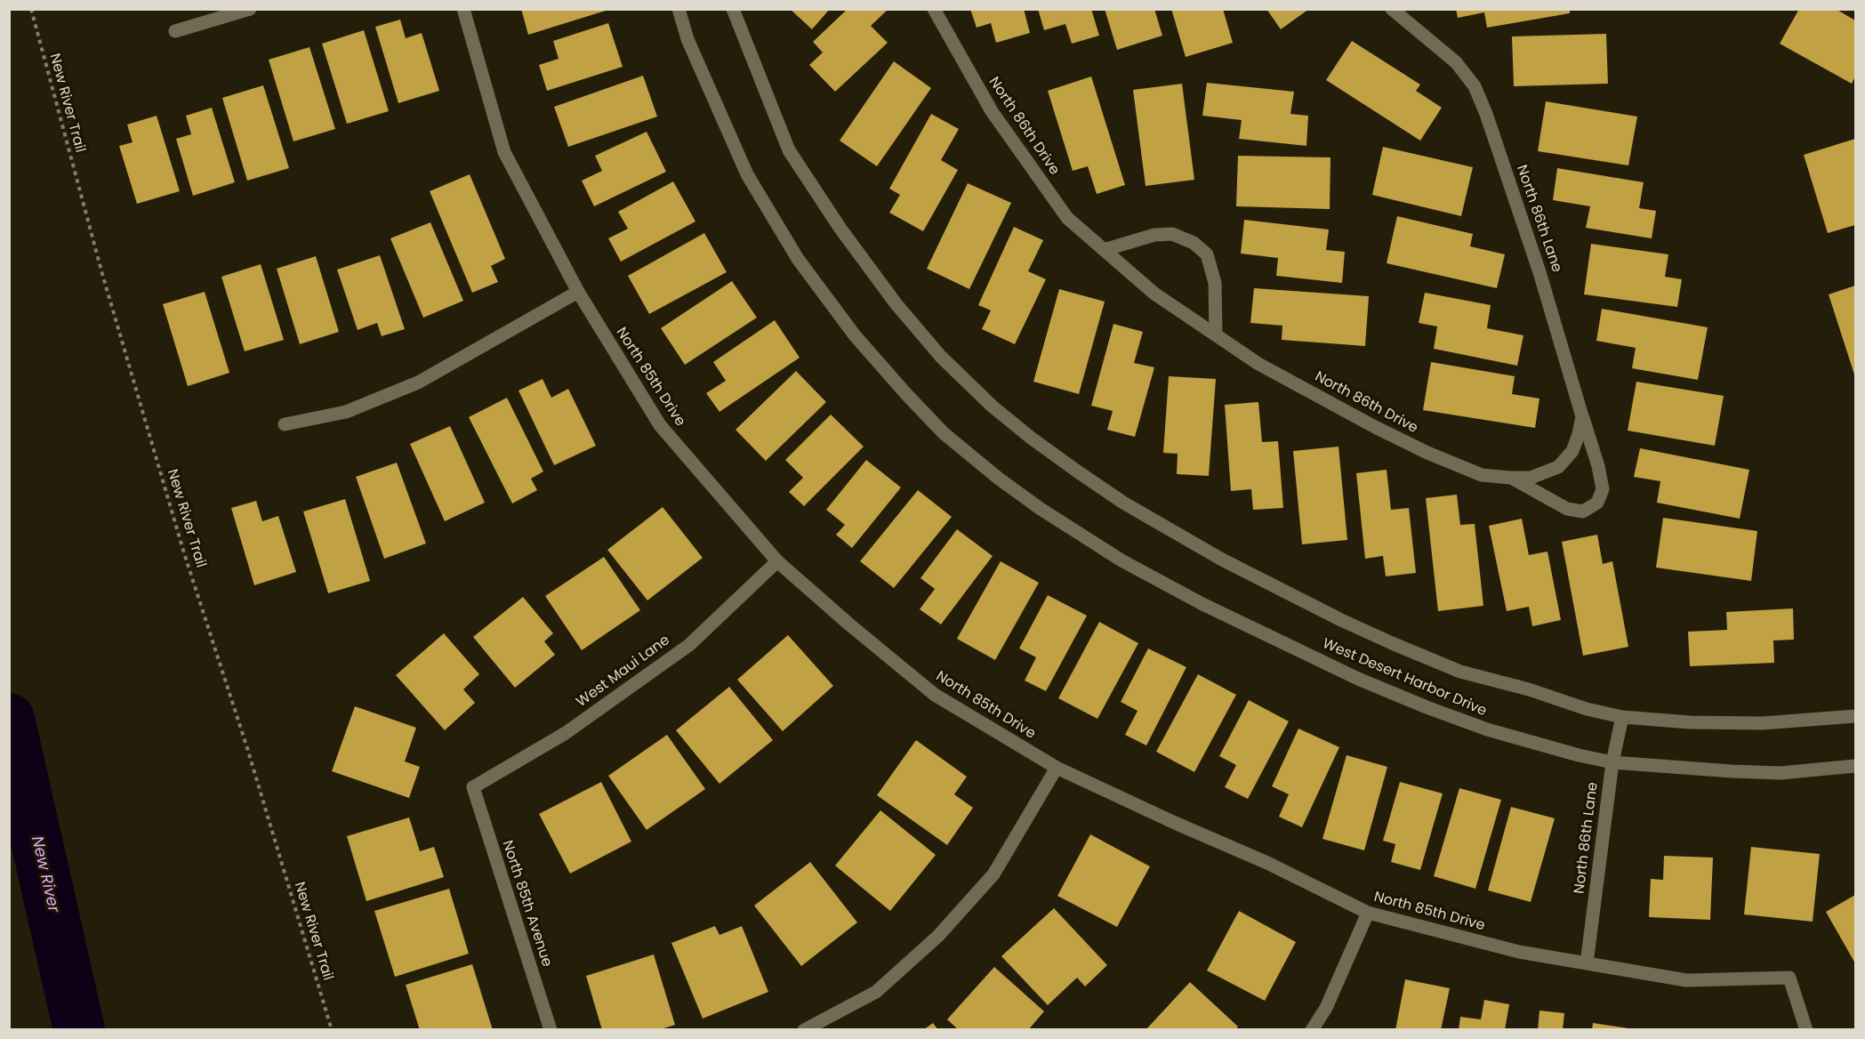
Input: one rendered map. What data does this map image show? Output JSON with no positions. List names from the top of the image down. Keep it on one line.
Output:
{"streets":{"street":["North 86th Drive","North 86th Lane","North 85th Drive","West Maui Lane","West Desert Harbor Drive","North 85th Avenue"],"path":["New River Trail"]},"crossings":[["North 86th Drive","North 86th Lane"],["North 86th Lane","North 85th Drive"],["North 86th Lane","West Desert Harbor Drive"],["North 85th Drive","West Maui Lane"],["West Maui Lane","North 85th Avenue"]],"water":["New River"]}
